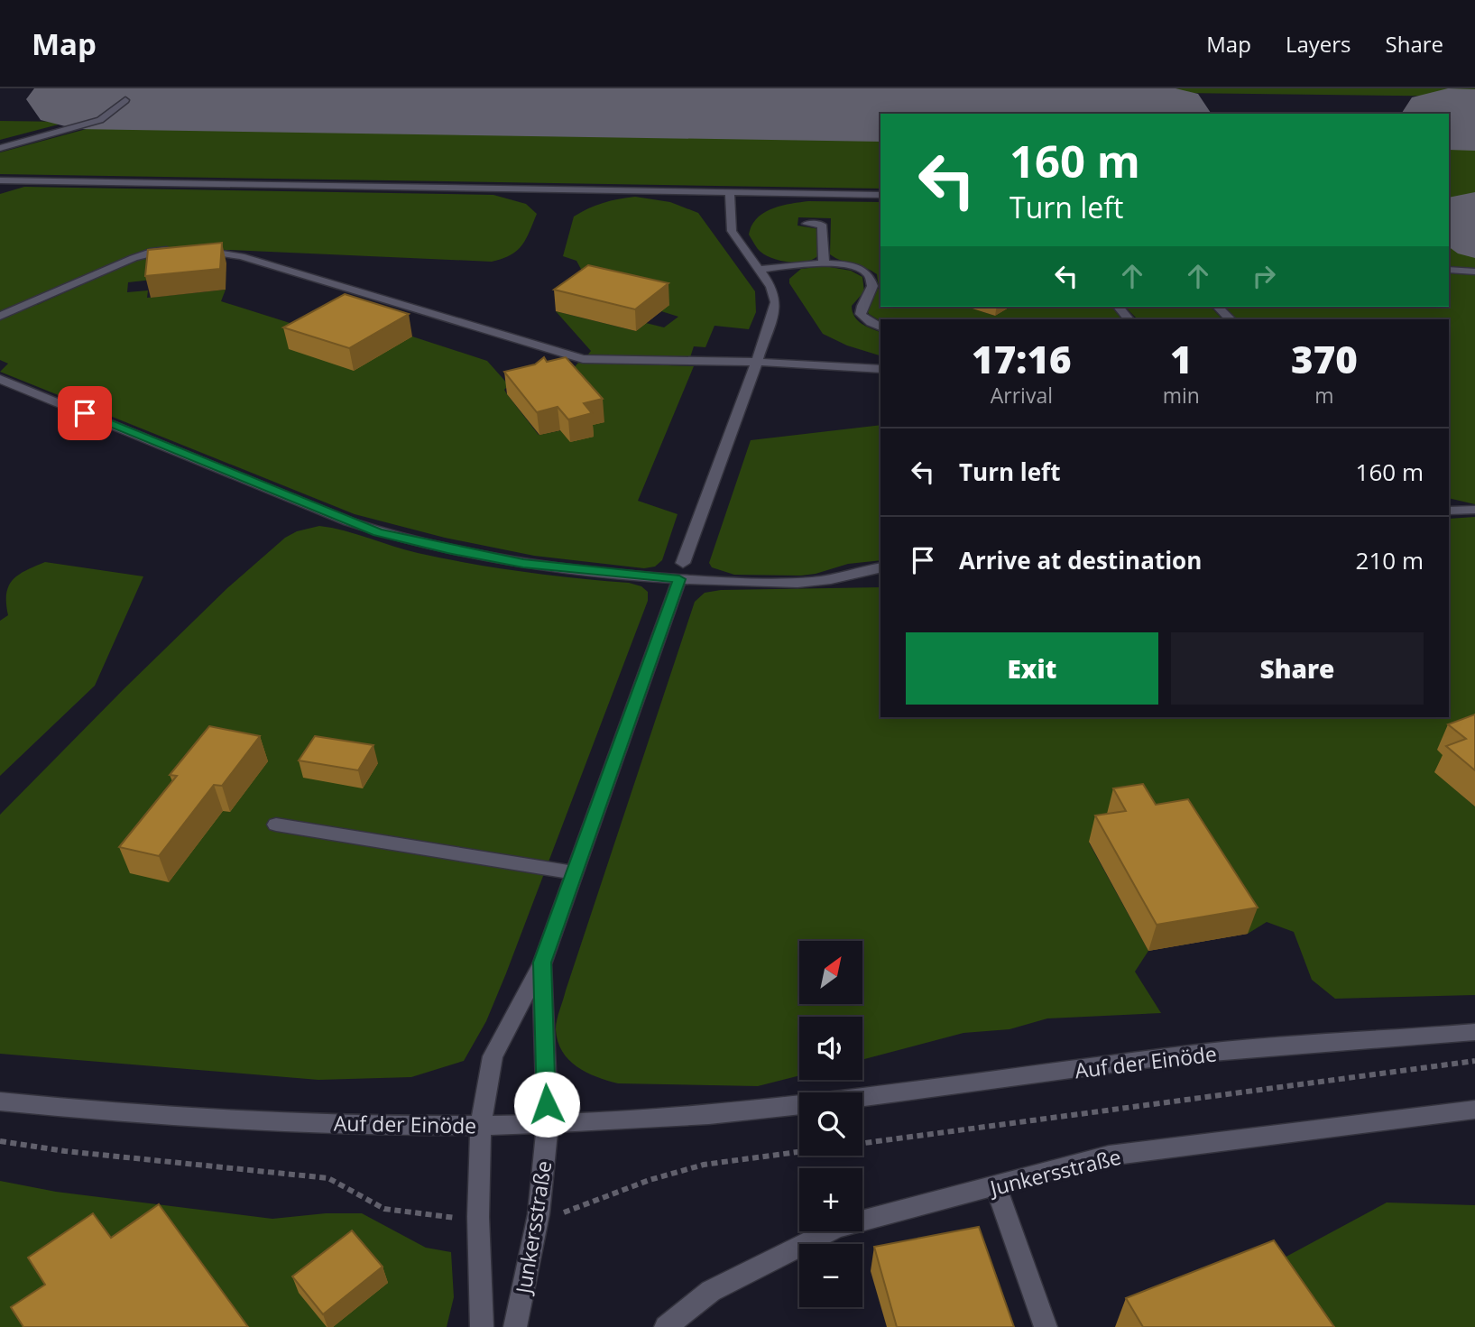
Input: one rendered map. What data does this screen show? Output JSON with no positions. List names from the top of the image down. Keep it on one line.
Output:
{"streets":{"street":["Auf der Einöde","Junkersstraße"]},"crossings":[["Auf der Einöde","Junkersstraße"]],"north":"top right","page":{"header":"Map","nav":["Map","Layers","Share"],"turn":["160 m","Turn left"],"eta":["17:16","Arrival","1","min","370","m"],"list":[{"name":"Turn left","value":"160 m"},{"name":"Arrive at destination","value":"210 m"}],"buttons":["Exit","Share"],"map_buttons":["+","−"]}}
